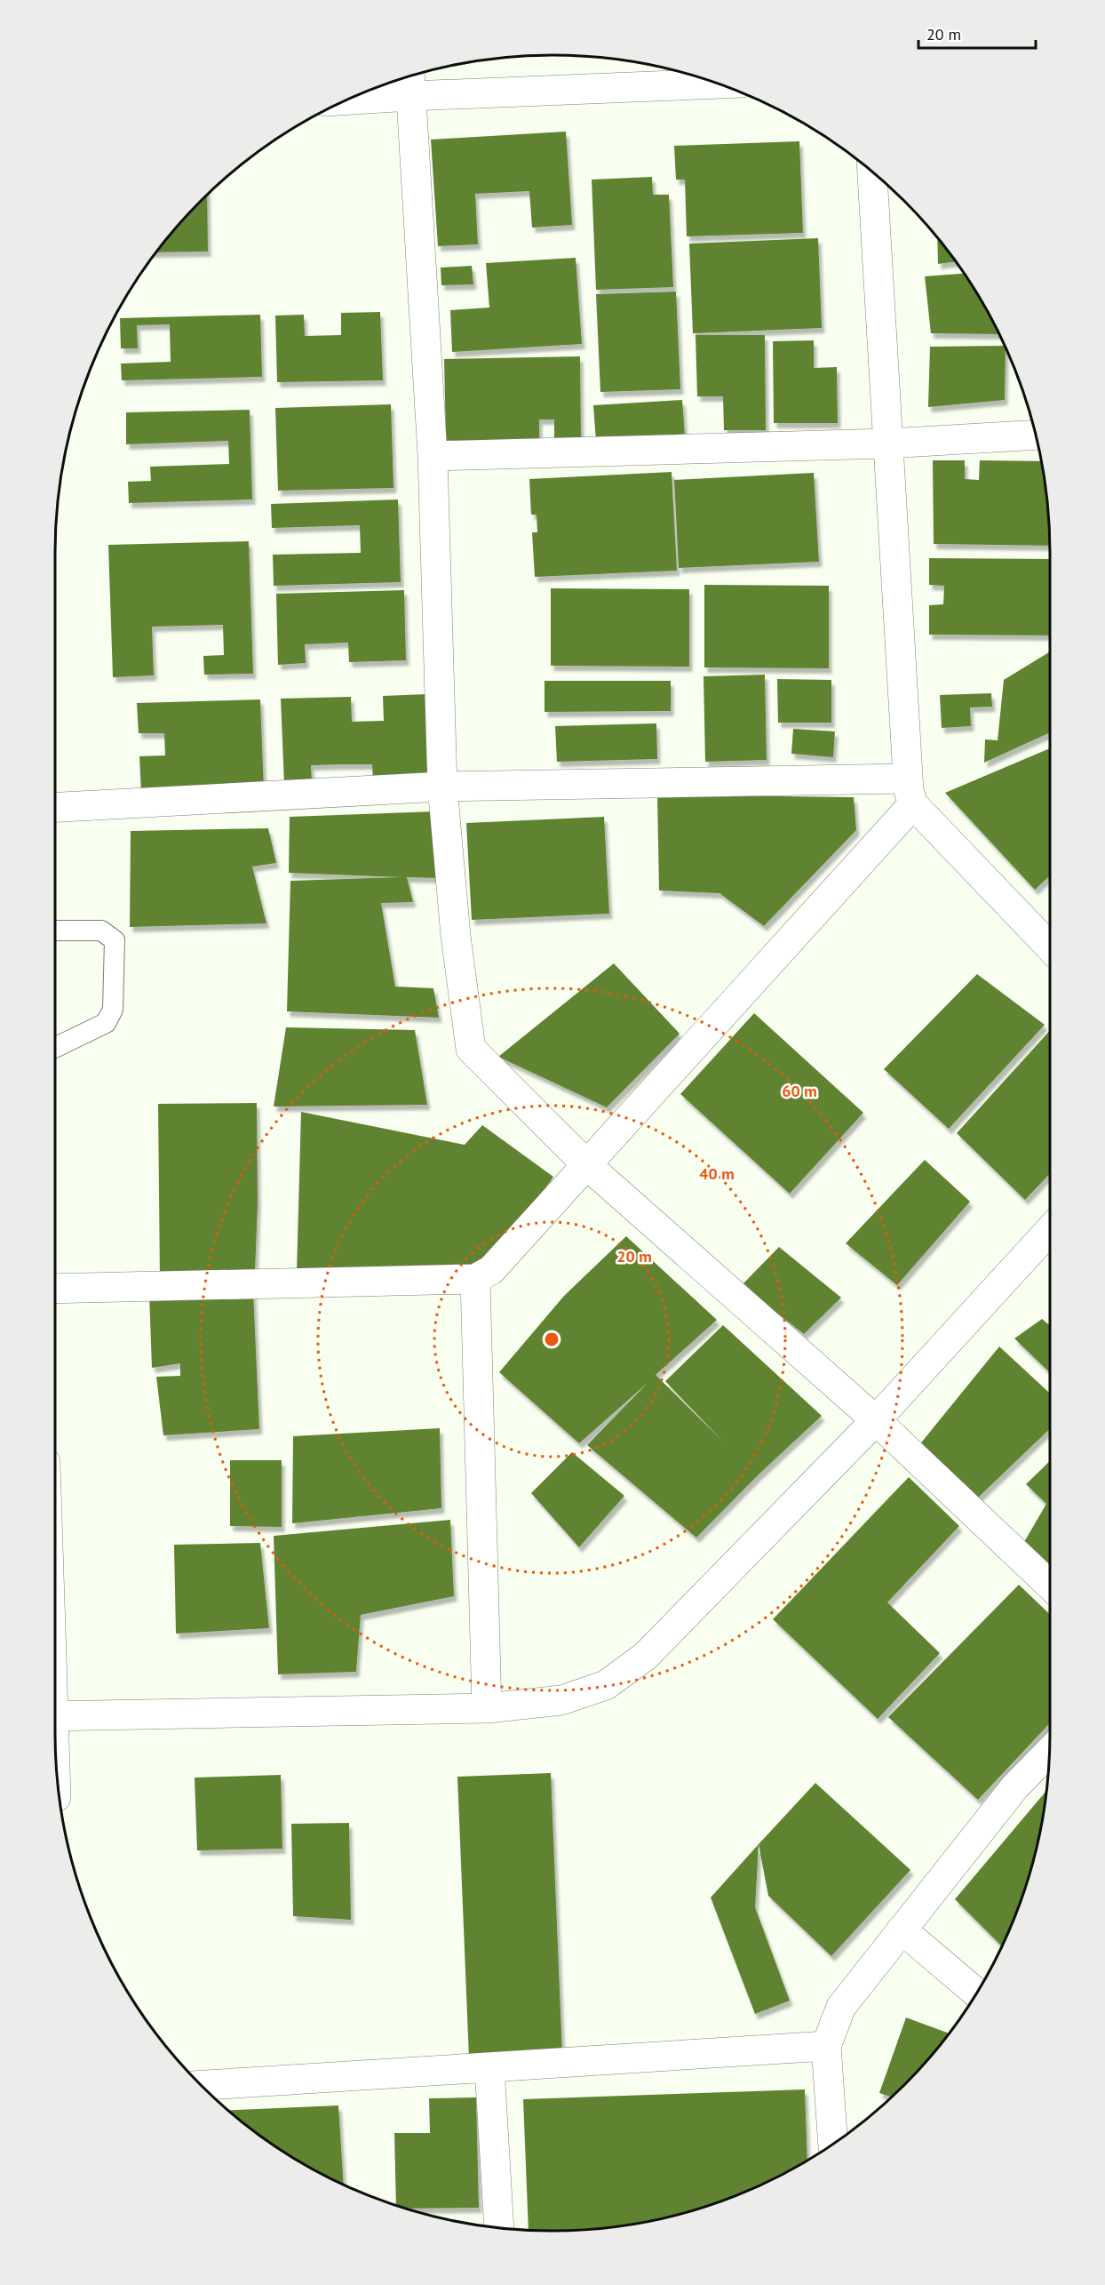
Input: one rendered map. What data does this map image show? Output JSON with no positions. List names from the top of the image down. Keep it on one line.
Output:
{"scale_bar":"20 m","rings":["60 m","40 m","20 m"]}
